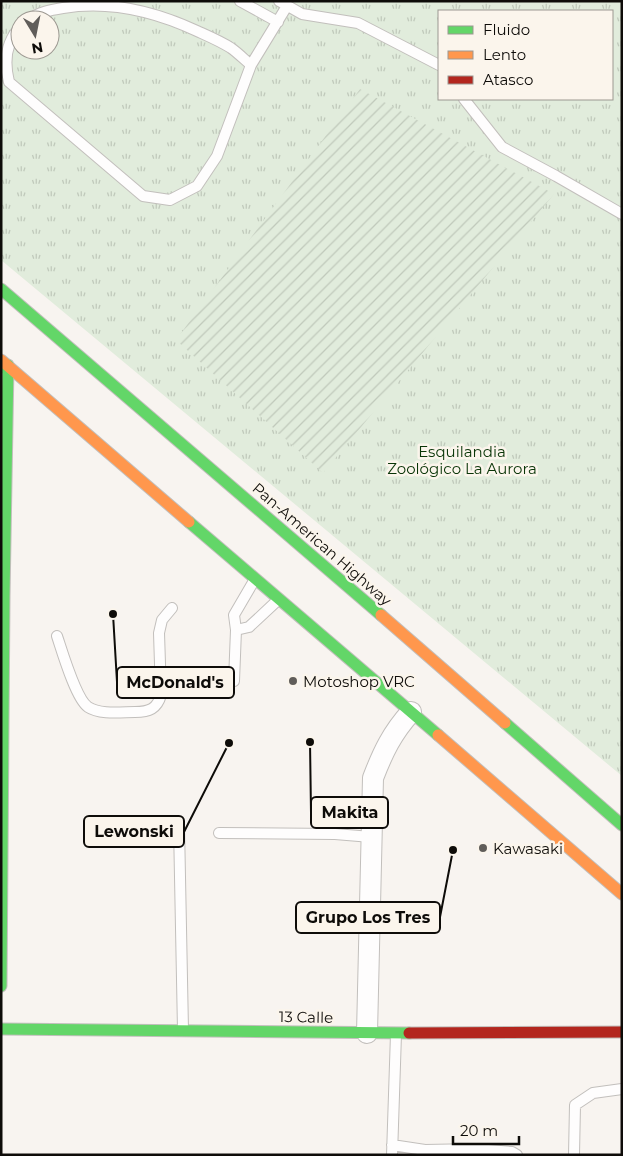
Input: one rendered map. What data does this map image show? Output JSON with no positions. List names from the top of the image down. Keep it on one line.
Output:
{"streets":{"main road":["Pan-American Highway","13 Calle"]},"parks":["Esquilandia Zoológico La Aurora"],"places":["McDonald's","Motoshop VRC","Makita","Lewonski","Kawasaki","Grupo Los Tres"],"legend":["Fluido","Lento","Atasco"],"scale_bar":"20 m","north":"bottom"}
